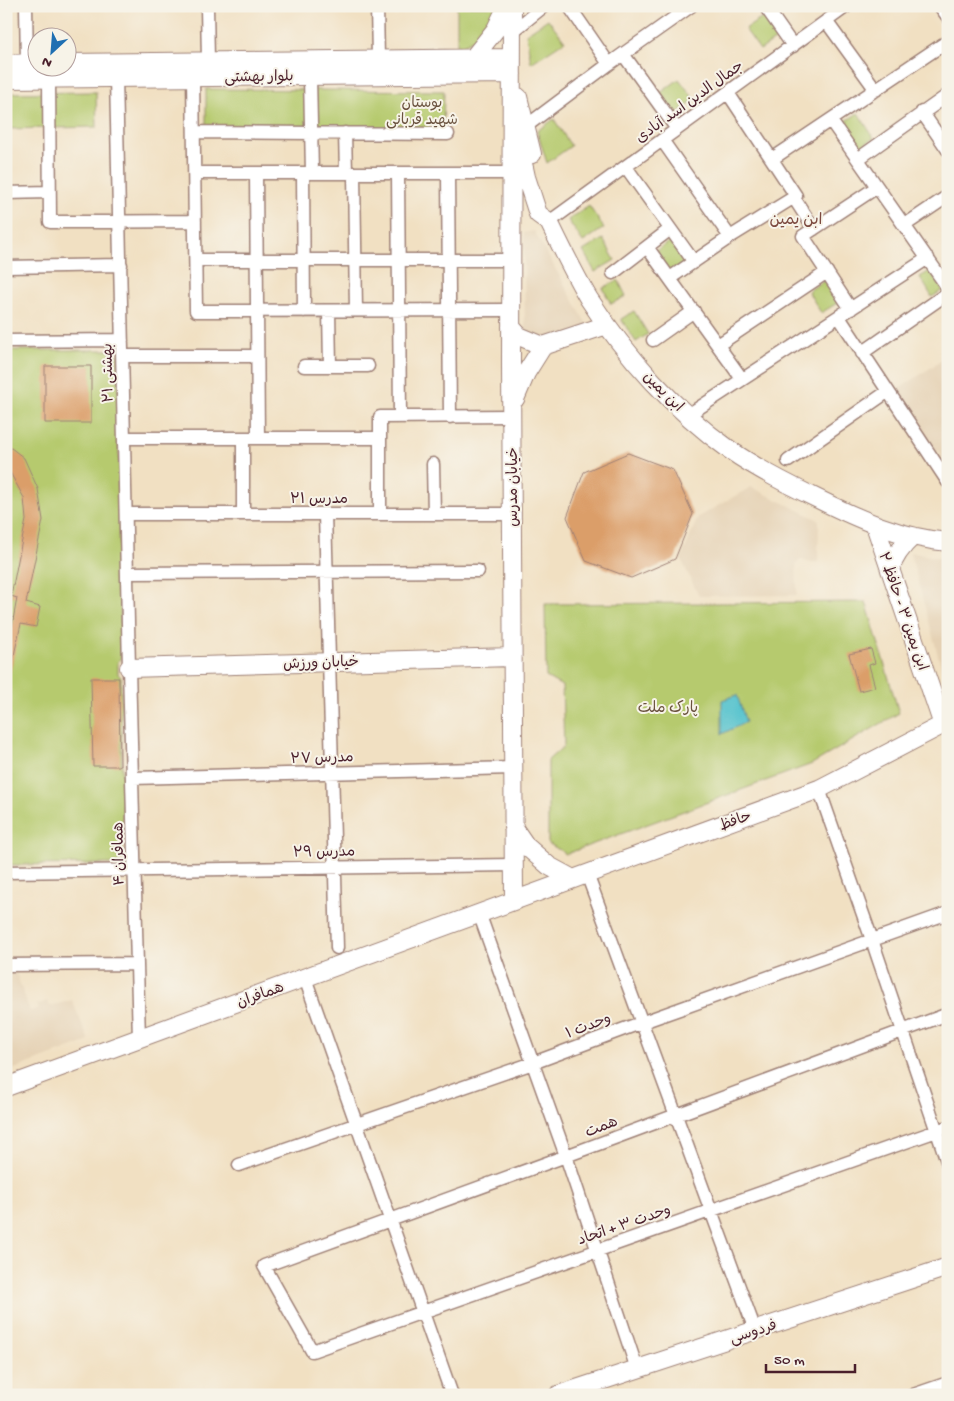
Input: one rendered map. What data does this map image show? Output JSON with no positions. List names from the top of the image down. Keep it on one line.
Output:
{"streets":{"main road":["بلوار بهشتی","ابن یمین","خیابان مدرس","ابن یمین ۳ - حافظ ۲","خیابان ورزش","حافظ","همافران","فردوسی"],"street":["جمال الدین اسد آبادی","بهشتی ۲۱","مدرس ۲۱","مدرس ۲۷","مدرس ۲۹","همافران ۴","وحدت ۱","همت","وحدت ۳ + اتحاد"]},"crossings":[["بلوار بهشتی","بهشتی ۲۱"],["بلوار بهشتی","خیابان مدرس"],["جمال الدین اسد آبادی","ابن یمین"],["جمال الدین اسد آبادی","خیابان مدرس"],["بهشتی ۲۱","مدرس ۲۱"],["بهشتی ۲۱","خیابان ورزش"],["بهشتی ۲۱","همافران ۴"],["ابن یمین","خیابان مدرس"],["ابن یمین","ابن یمین ۳ - حافظ ۲"],["خیابان مدرس","مدرس ۲۱"],["خیابان مدرس","خیابان ورزش"],["خیابان مدرس","مدرس ۲۷"],["خیابان مدرس","حافظ"],["خیابان مدرس","مدرس ۲۹"],["خیابان مدرس","همافران"],["ابن یمین ۳ - حافظ ۲","حافظ"],["خیابان ورزش","همافران ۴"],["مدرس ۲۷","همافران ۴"],["حافظ","همافران"],["مدرس ۲۹","همافران ۴"],["همافران ۴","همافران"],["همت","وحدت ۳ + اتحاد"]],"districts":["ابن یمین"],"parks":["بوستان شهید قربانی","پارک ملت"],"scale_bar":"50 m","north":"bottom left"}
